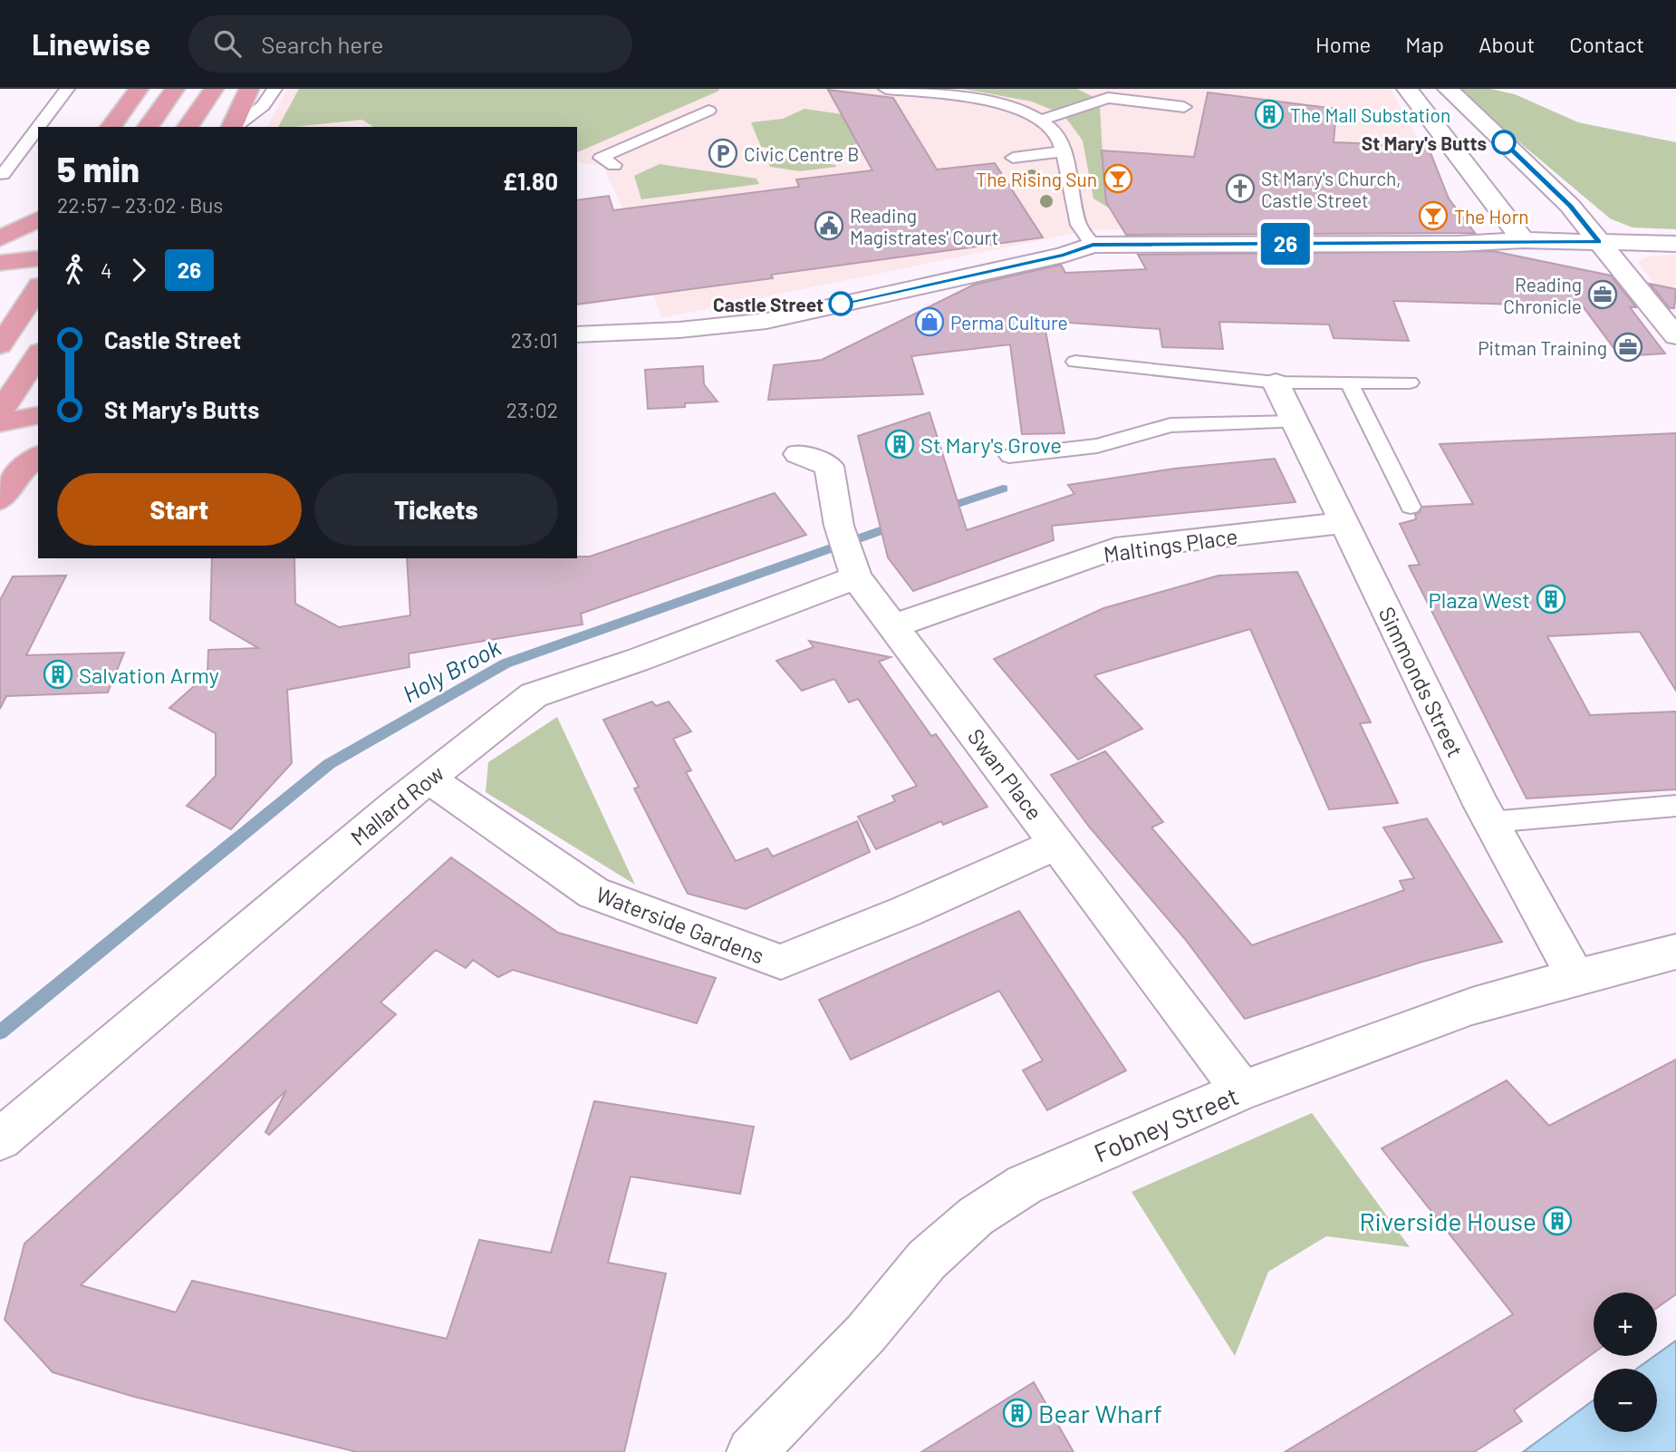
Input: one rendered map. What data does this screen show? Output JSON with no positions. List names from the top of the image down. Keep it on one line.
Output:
{"streets":{"street":["Maltings Place","Simmonds Street","Swan Place","Mallard Row","Waterside Gardens","Fobney Street"]},"crossings":[["Maltings Place","Simmonds Street"],["Maltings Place","Swan Place"],["Simmonds Street","Fobney Street"],["Swan Place","Mallard Row"],["Swan Place","Waterside Gardens"],["Swan Place","Fobney Street"],["Mallard Row","Waterside Gardens"]],"water":["Holy Brook"],"places":{"building":["The Mall Substation","St Mary's Grove","Plaza West","Salvation Army","Riverside House","Bear Wharf"],"other":["St Mary's Butts","Castle Street"],"parking":["Civic Centre B"],"bar":["The Rising Sun","The Horn"],"church":["St Mary's Church, Castle Street"],"public building":["Reading Magistrates' Court"],"office":["Reading Chronicle","Pitman Training"],"shop":["Perma Culture"]},"lines":["bus line 26"],"page":{"header":"Linewise","search":"Search here","nav":["Home","Map","About","Contact"],"on_map":"26","heading":["5 min","22:57 – 23:02 · Bus","£1.80"],"legs":["4","26"],"list":[{"name":"Castle Street","value":"23:01"},{"name":"St Mary's Butts","value":"23:02"}],"buttons":["Start","Tickets"],"map_buttons":["+","−"]}}
